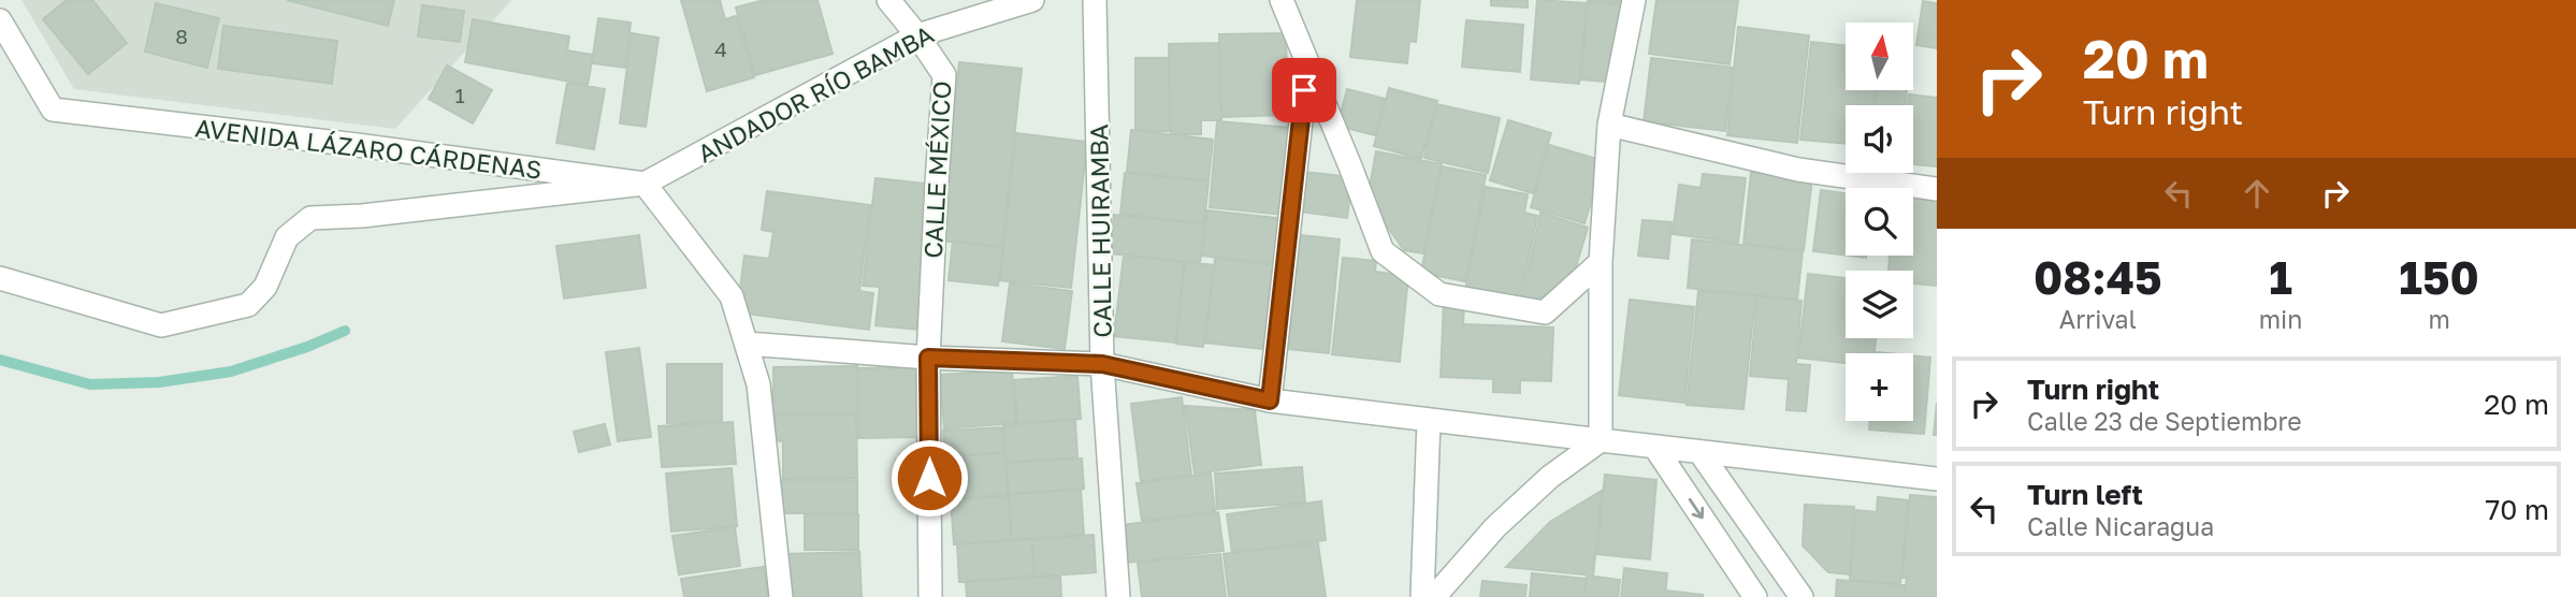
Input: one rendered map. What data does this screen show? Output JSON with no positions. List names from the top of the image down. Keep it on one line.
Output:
{"streets":{"street":["ANDADOR RÍO BAMBA","AVENIDA LÁZARO CÁRDENAS","CALLE MÉXICO","CALLE HUIRAMBA"]},"crossings":[["ANDADOR RÍO BAMBA","AVENIDA LÁZARO CÁRDENAS"],["ANDADOR RÍO BAMBA","CALLE MÉXICO"]],"house_numbers":["8","4","1"],"north":"top","page":{"turn":["20 m","Turn right"],"map_buttons":"+","eta":["08:45","Arrival","1","min","150","m"],"list":[{"name":"Turn right","note":"Calle 23 de Septiembre","value":"20 m"},{"name":"Turn left","note":"Calle Nicaragua","value":"70 m"}]}}
